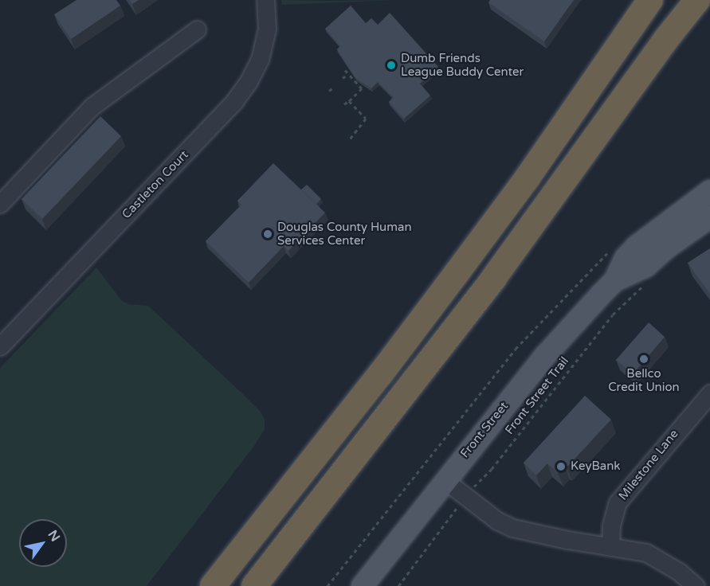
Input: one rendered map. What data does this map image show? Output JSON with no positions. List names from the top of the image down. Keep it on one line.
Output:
{"streets":{"main road":["Front Street"],"street":["Castleton Court","Milestone Lane"],"path":["Front Street Trail"]},"places":["Dumb Friends League Buddy Center","Douglas County Human Services Center","Bellco Credit Union","KeyBank"],"north":"top right"}
